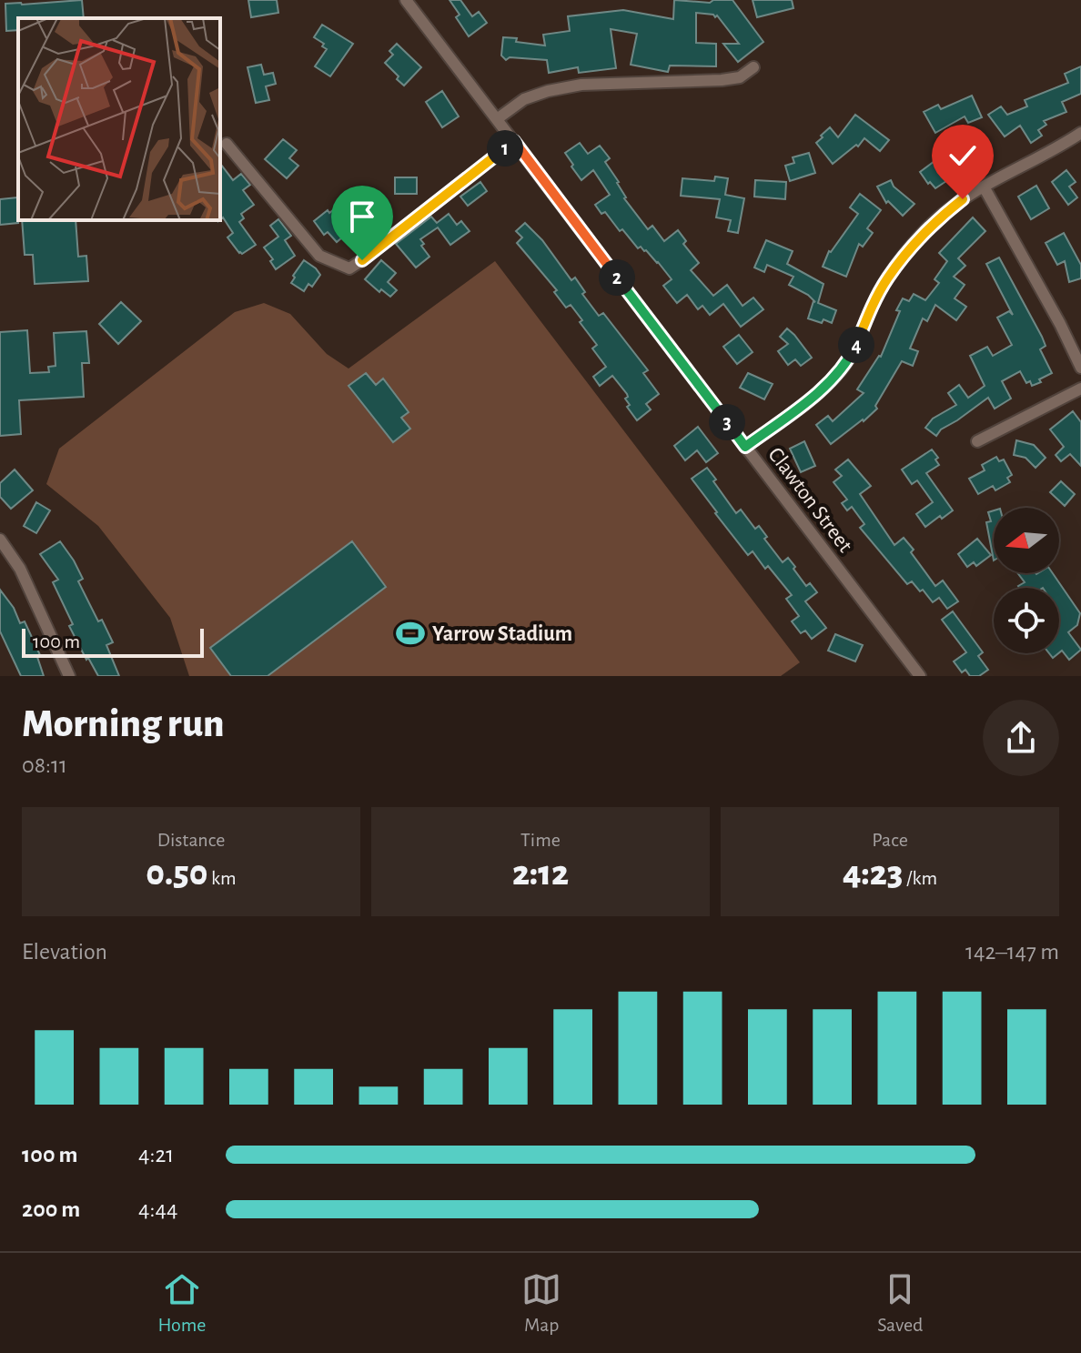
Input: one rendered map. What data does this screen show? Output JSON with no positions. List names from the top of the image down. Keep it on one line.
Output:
{"streets":{"street":["Clawton Street"]},"places":{"sports":["Yarrow Stadium"]},"scale_bar":"100 m","north":"left","page":{"pins":["1","2","4","3"],"scale":"100 m","heading":["Morning run","08:11"],"stats":[["Distance","0.50 km"],["Time","2:12"],["Pace","4:23 /km"]],"chart":["Elevation","142–147 m"],"list":[{"name":"100 m","note":"4:21"},{"name":"200 m","note":"4:44"}],"tabs":["Home","Map","Saved"]}}
